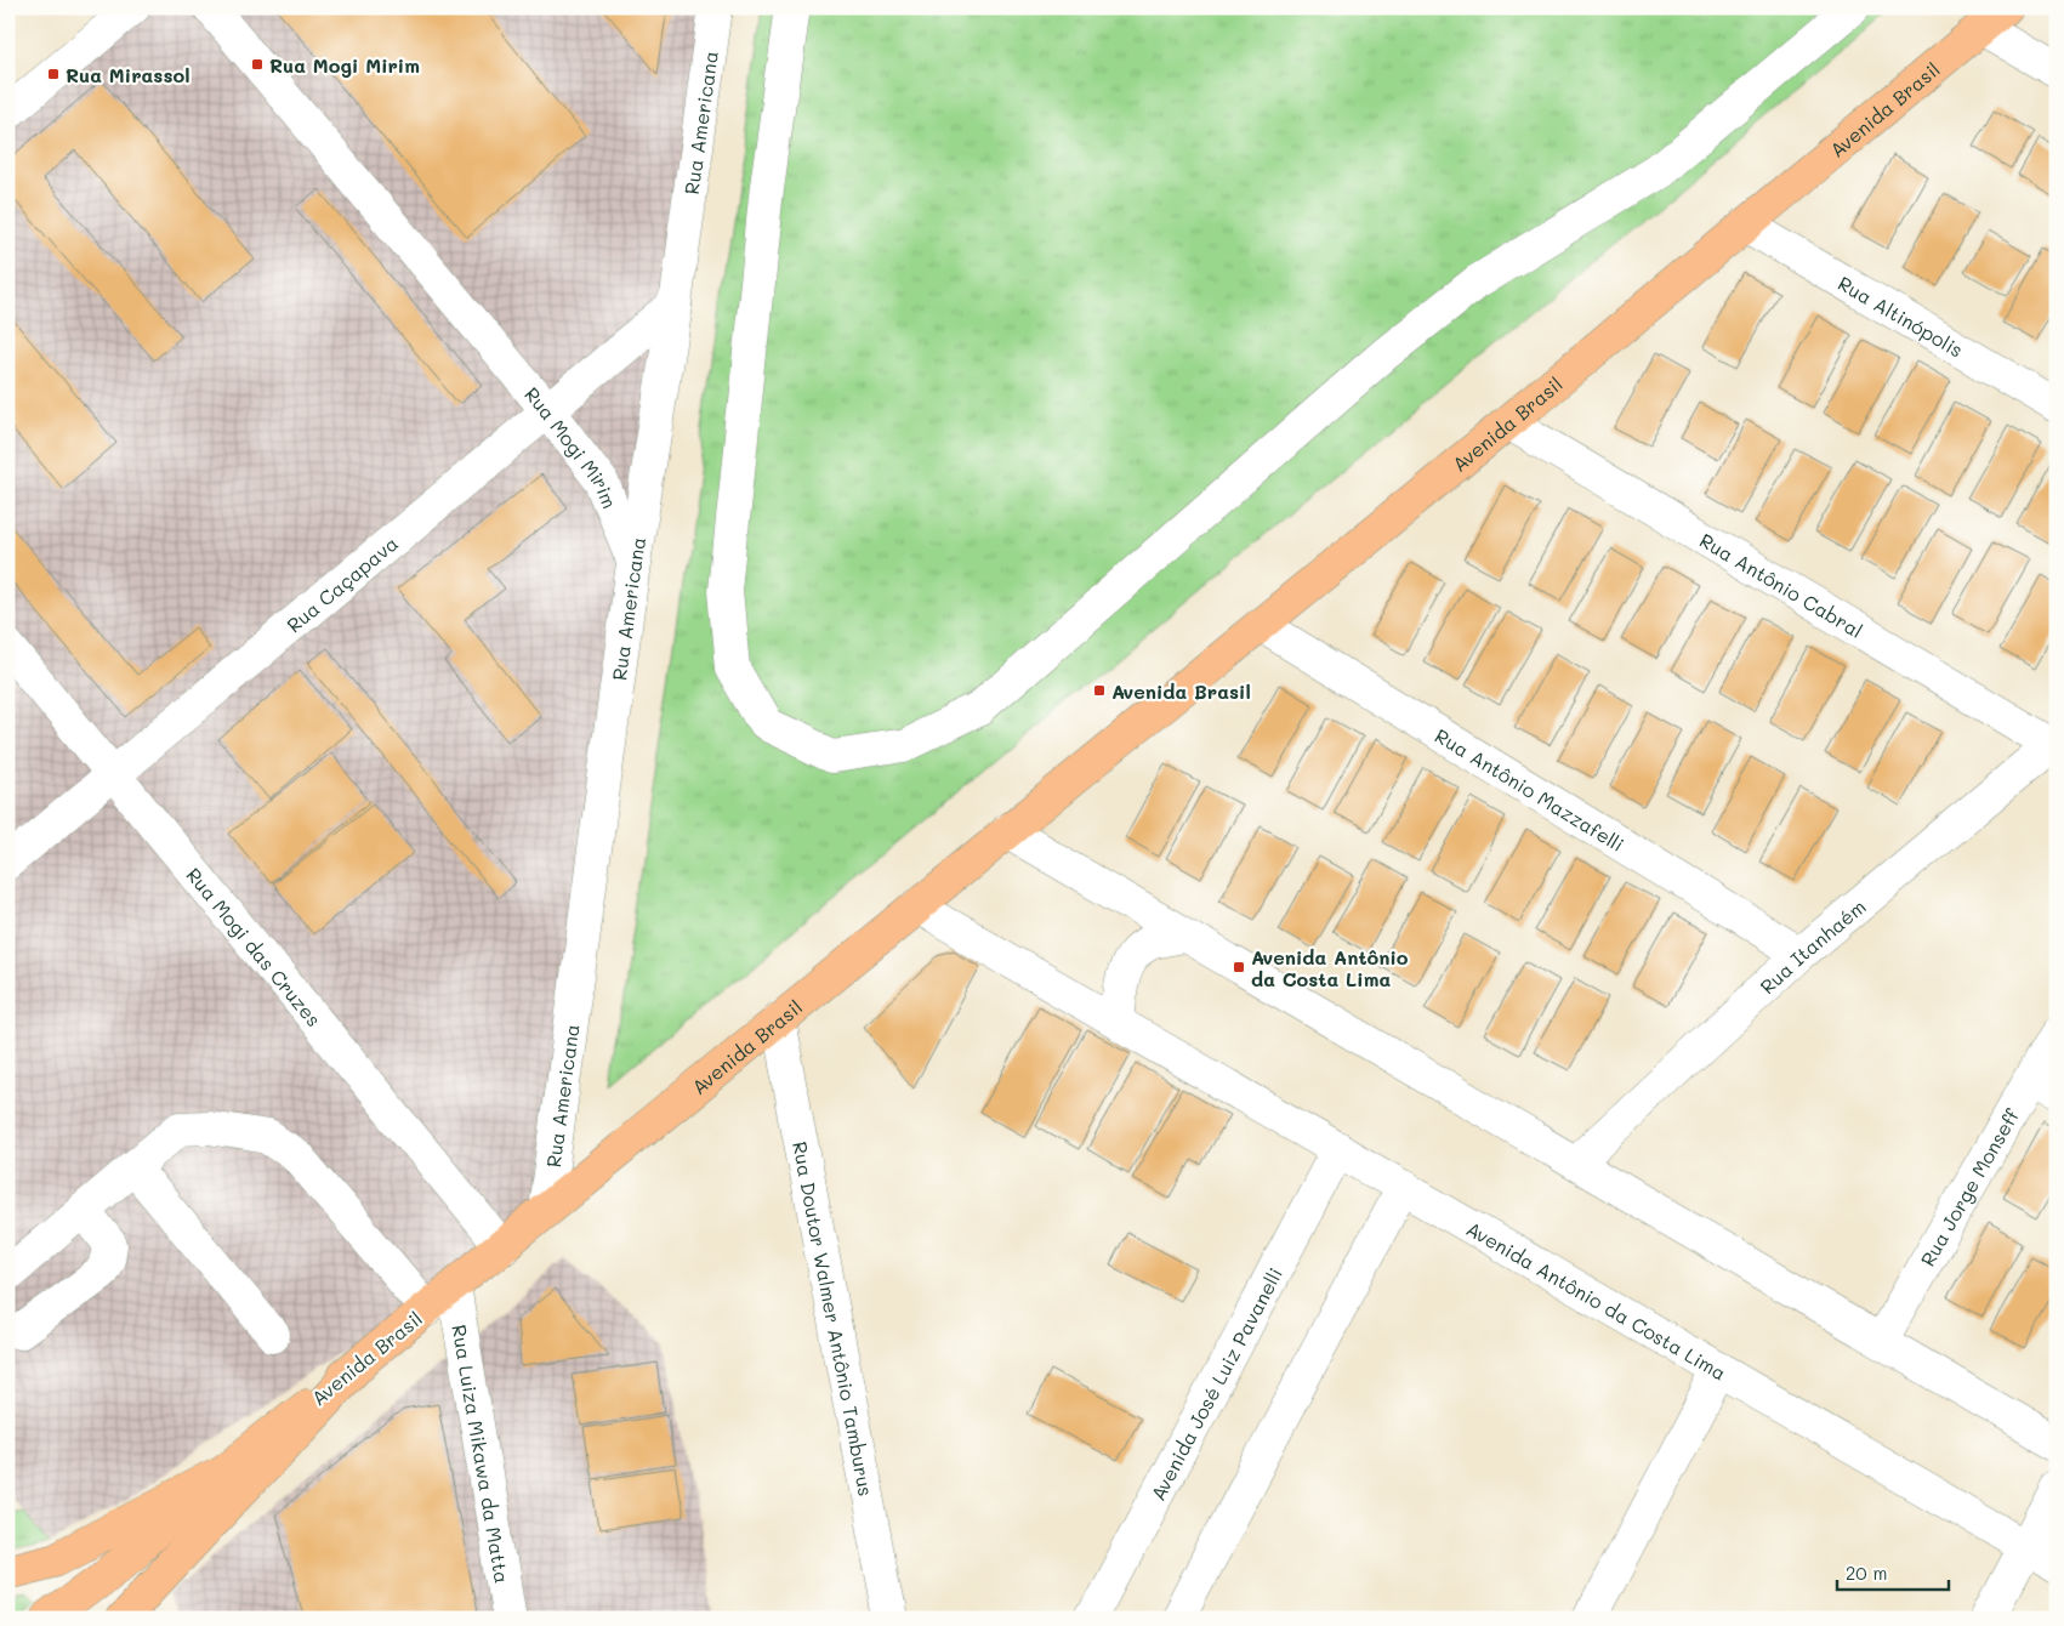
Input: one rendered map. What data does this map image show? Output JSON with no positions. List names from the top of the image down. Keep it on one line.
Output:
{"streets":{"main road":["Avenida Brasil"],"street":["Rua Americana","Rua Altinópolis","Rua Mogi Mirim","Rua Caçapava","Rua Antônio Cabral","Rua Antônio Mazzafelli","Rua Mogi das Cruzes","Rua Itanhaém","Rua Jorge Monseff","Avenida Antônio da Costa Lima","Rua Doutor Walmer Antônio Tamburus","Avenida José Luiz Pavanelli","Rua Luiza Mikawa da Matta"]},"crossings":[["Avenida Brasil","Rua Americana"],["Avenida Brasil","Rua Altinópolis"],["Avenida Brasil","Rua Antônio Cabral"],["Avenida Brasil","Rua Antônio Mazzafelli"],["Avenida Brasil","Rua Mogi das Cruzes"],["Avenida Brasil","Avenida Antônio da Costa Lima"],["Avenida Brasil","Rua Doutor Walmer Antônio Tamburus"],["Avenida Brasil","Rua Luiza Mikawa da Matta"],["Rua Americana","Rua Mogi Mirim"],["Rua Americana","Rua Caçapava"],["Rua Mogi Mirim","Rua Caçapava"],["Rua Caçapava","Rua Mogi das Cruzes"],["Rua Antônio Cabral","Rua Itanhaém"],["Rua Antônio Mazzafelli","Rua Itanhaém"],["Avenida Antônio da Costa Lima","Avenida José Luiz Pavanelli"]],"places":{"transit":["Rua Mogi Mirim","Rua Mirassol","Avenida Brasil","Avenida Antônio da Costa Lima"]},"scale_bar":"20 m"}
